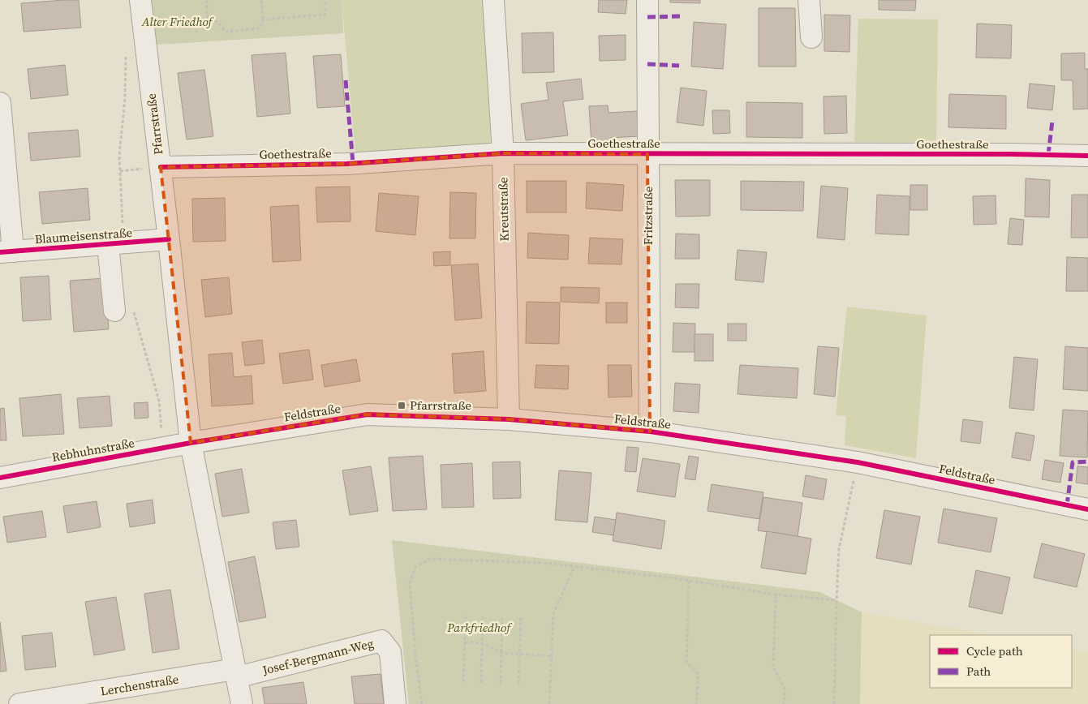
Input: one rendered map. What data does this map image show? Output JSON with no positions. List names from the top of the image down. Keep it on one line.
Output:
{"streets":{"street":["Pfarrstraße","Goethestraße","Kreutstraße","Fritzstraße","Blaumeisenstraße","Feldstraße","Rebhuhnstraße","Josef-Bergmann-Weg","Lerchenstraße"]},"crossings":[["Pfarrstraße","Goethestraße"],["Pfarrstraße","Blaumeisenstraße"],["Pfarrstraße","Feldstraße"],["Pfarrstraße","Rebhuhnstraße"],["Pfarrstraße","Josef-Bergmann-Weg"],["Pfarrstraße","Lerchenstraße"],["Goethestraße","Kreutstraße"],["Goethestraße","Fritzstraße"],["Kreutstraße","Feldstraße"],["Fritzstraße","Feldstraße"],["Feldstraße","Rebhuhnstraße"],["Josef-Bergmann-Weg","Lerchenstraße"]],"parks":["Alter Friedhof","Parkfriedhof"],"places":{"transit":["Pfarrstraße"]},"legend":["Cycle path","Path"]}
